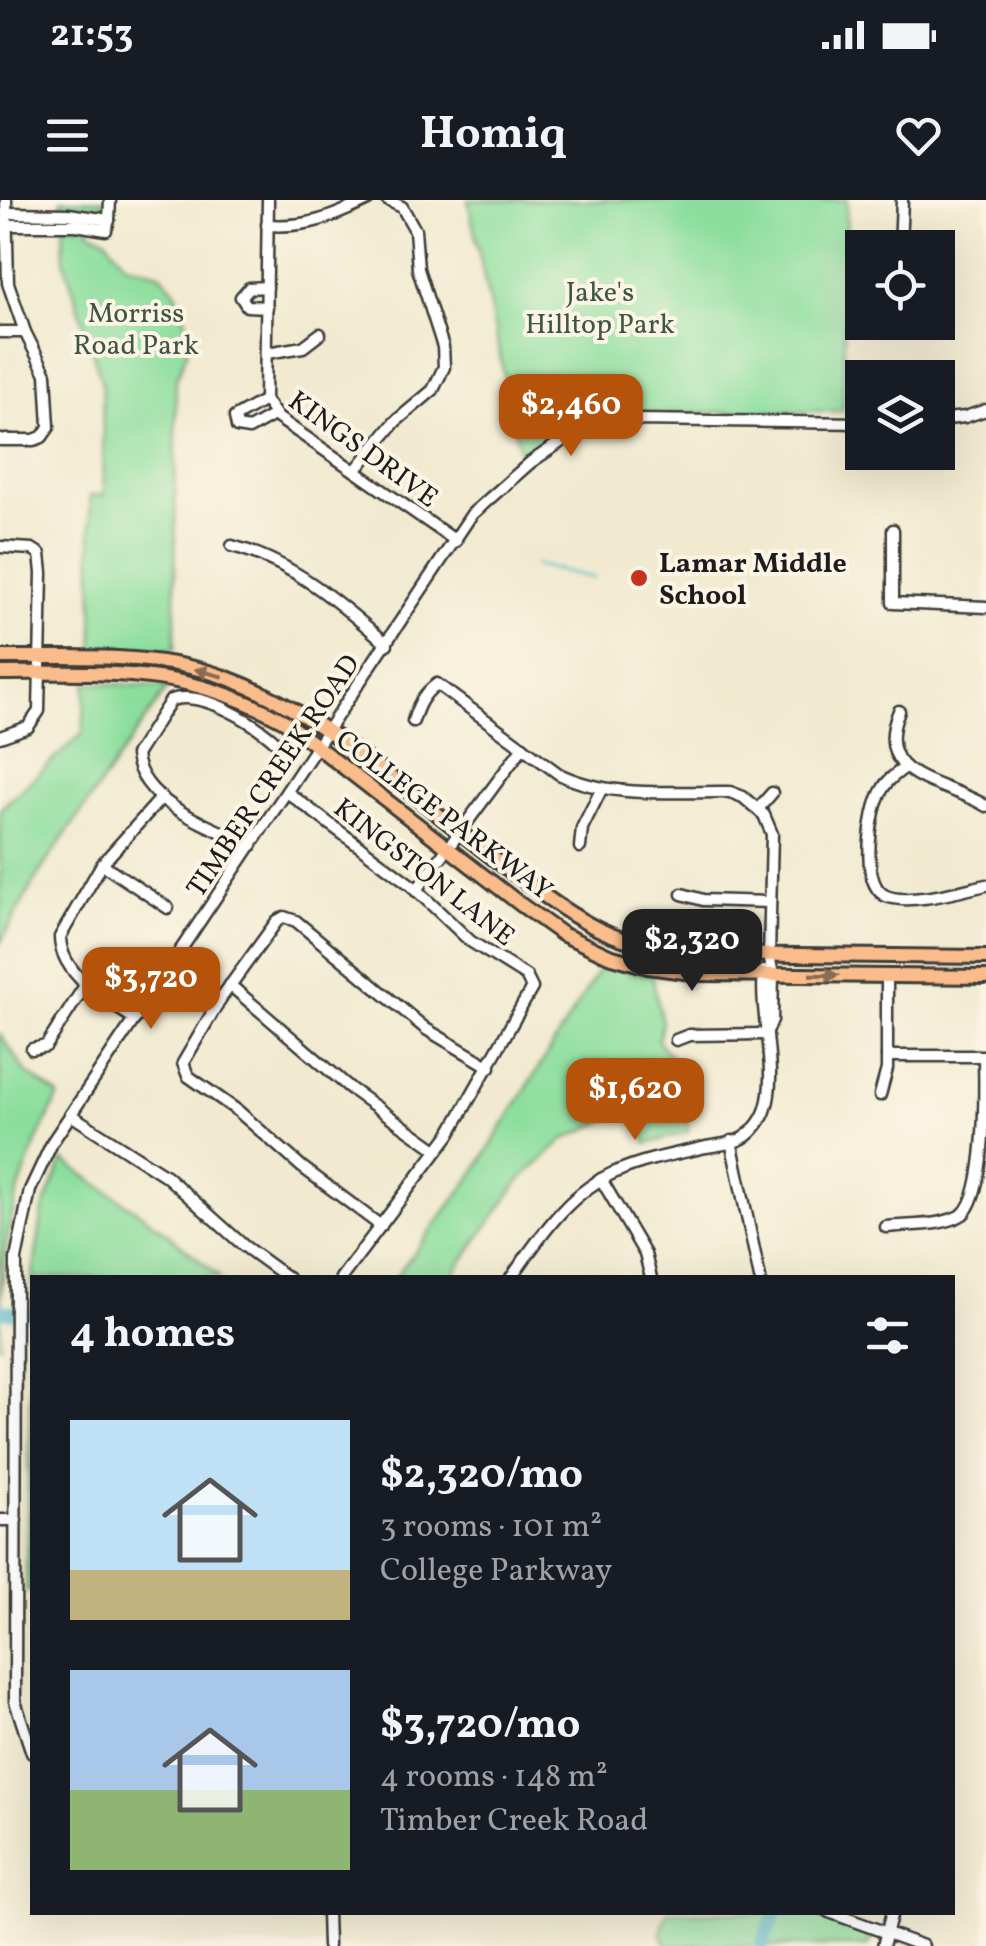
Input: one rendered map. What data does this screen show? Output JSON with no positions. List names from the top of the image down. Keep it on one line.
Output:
{"streets":{"main road":["COLLEGE PARKWAY"],"street":["KINGS DRIVE","TIMBER CREEK ROAD","KINGSTON LANE"]},"crossings":[["KINGS DRIVE","TIMBER CREEK ROAD"],["TIMBER CREEK ROAD","COLLEGE PARKWAY"],["TIMBER CREEK ROAD","KINGSTON LANE"]],"parks":["Jake's Hilltop Park","Morriss Road Park"],"places":["Lamar Middle School"],"page":{"status":"21:53","header":"Homiq","price":["$2,460","$2,320","$3,720","$1,620"],"heading":"4 homes","list":[{"name":"$2,320/mo","note":"3 rooms · 101 m² · College Parkway"},{"name":"$3,720/mo","note":"4 rooms · 148 m² · Timber Creek Road"}]}}
